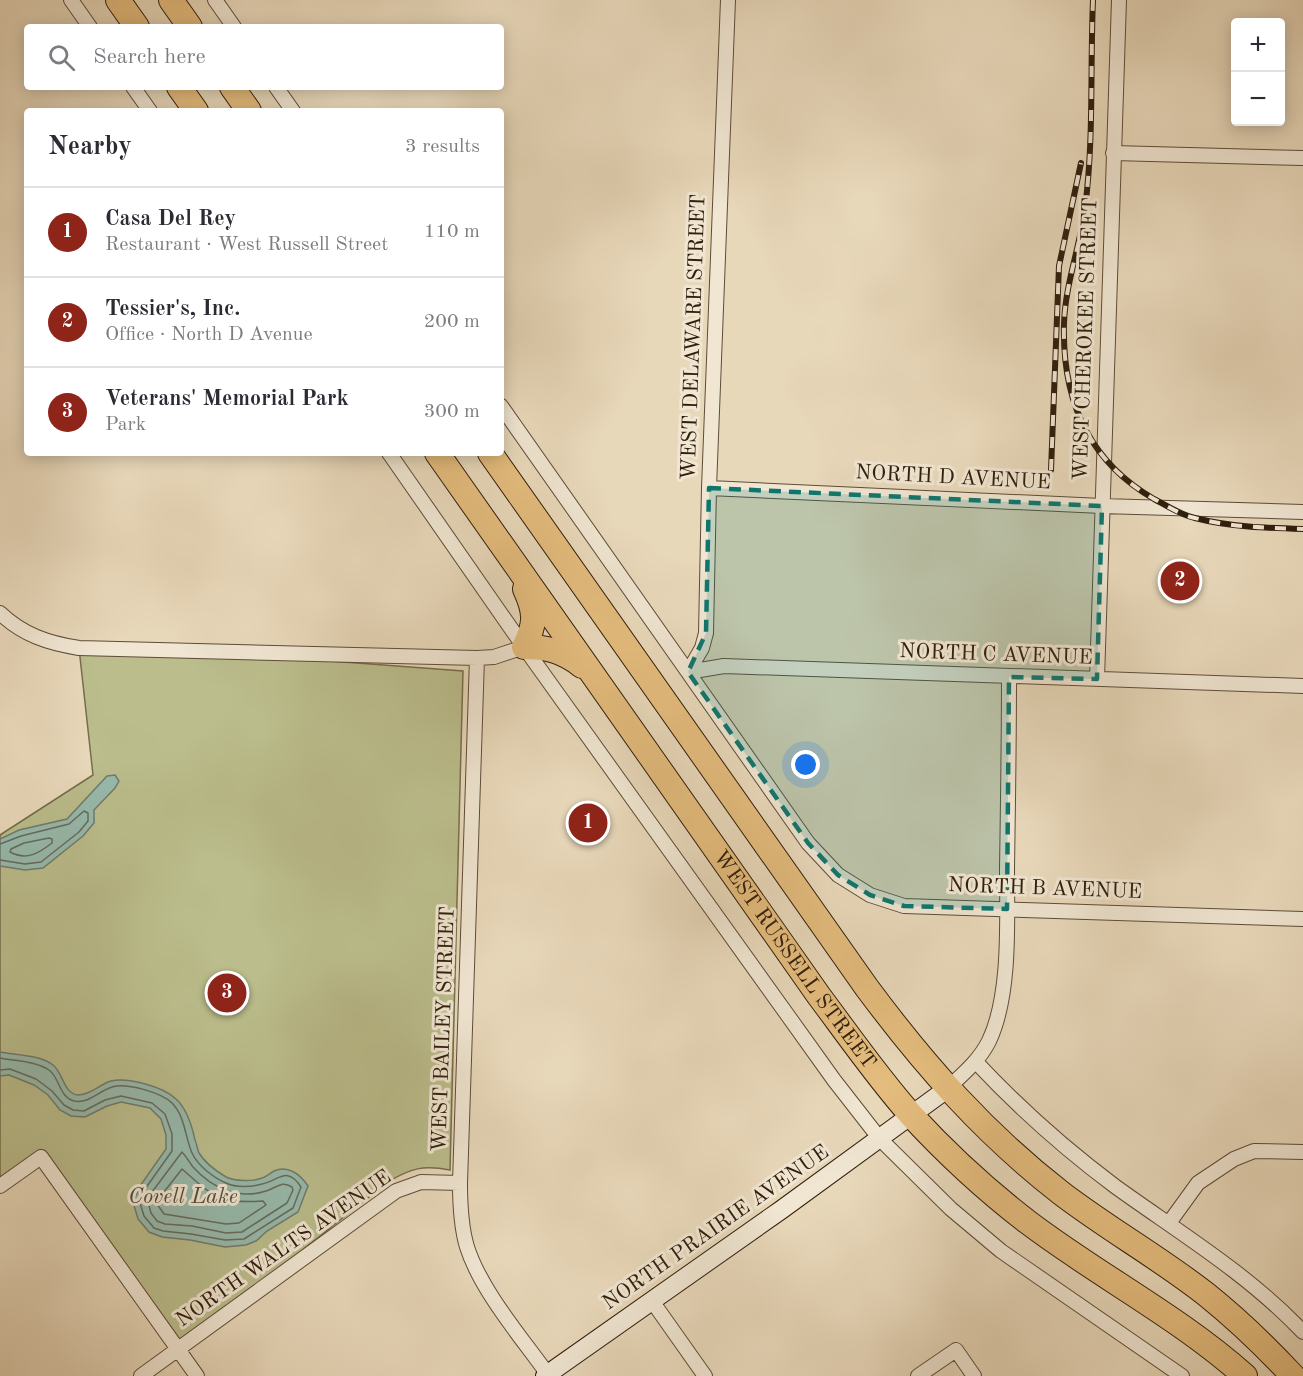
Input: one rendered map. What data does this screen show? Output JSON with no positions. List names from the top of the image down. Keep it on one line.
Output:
{"streets":{"highway":["WEST RUSSELL STREET"],"street":["WEST DELAWARE STREET","WEST CHEROKEE STREET","NORTH D AVENUE","NORTH C AVENUE","NORTH B AVENUE","WEST BAILEY STREET","NORTH PRAIRIE AVENUE","NORTH WALTS AVENUE"]},"crossings":[["WEST DELAWARE STREET","NORTH D AVENUE"],["WEST DELAWARE STREET","NORTH C AVENUE"],["WEST DELAWARE STREET","NORTH B AVENUE"],["WEST CHEROKEE STREET","NORTH D AVENUE"],["WEST CHEROKEE STREET","NORTH C AVENUE"],["NORTH C AVENUE","NORTH B AVENUE"],["WEST RUSSELL STREET","NORTH PRAIRIE AVENUE"],["WEST BAILEY STREET","NORTH PRAIRIE AVENUE"],["WEST BAILEY STREET","NORTH WALTS AVENUE"]],"water":["Covell Lake"],"page":{"map_buttons":["+","−"],"search":"Search here","heading":["Nearby","3 results"],"list":[{"mark":"1","name":"Casa Del Rey","note":"Restaurant · West Russell Street","value":"110 m"},{"mark":"2","name":"Tessier's, Inc.","note":"Office · North D Avenue","value":"200 m"},{"mark":"3","name":"Veterans' Memorial Park","note":"Park","value":"300 m"}],"pins":["2","1","3"]}}
